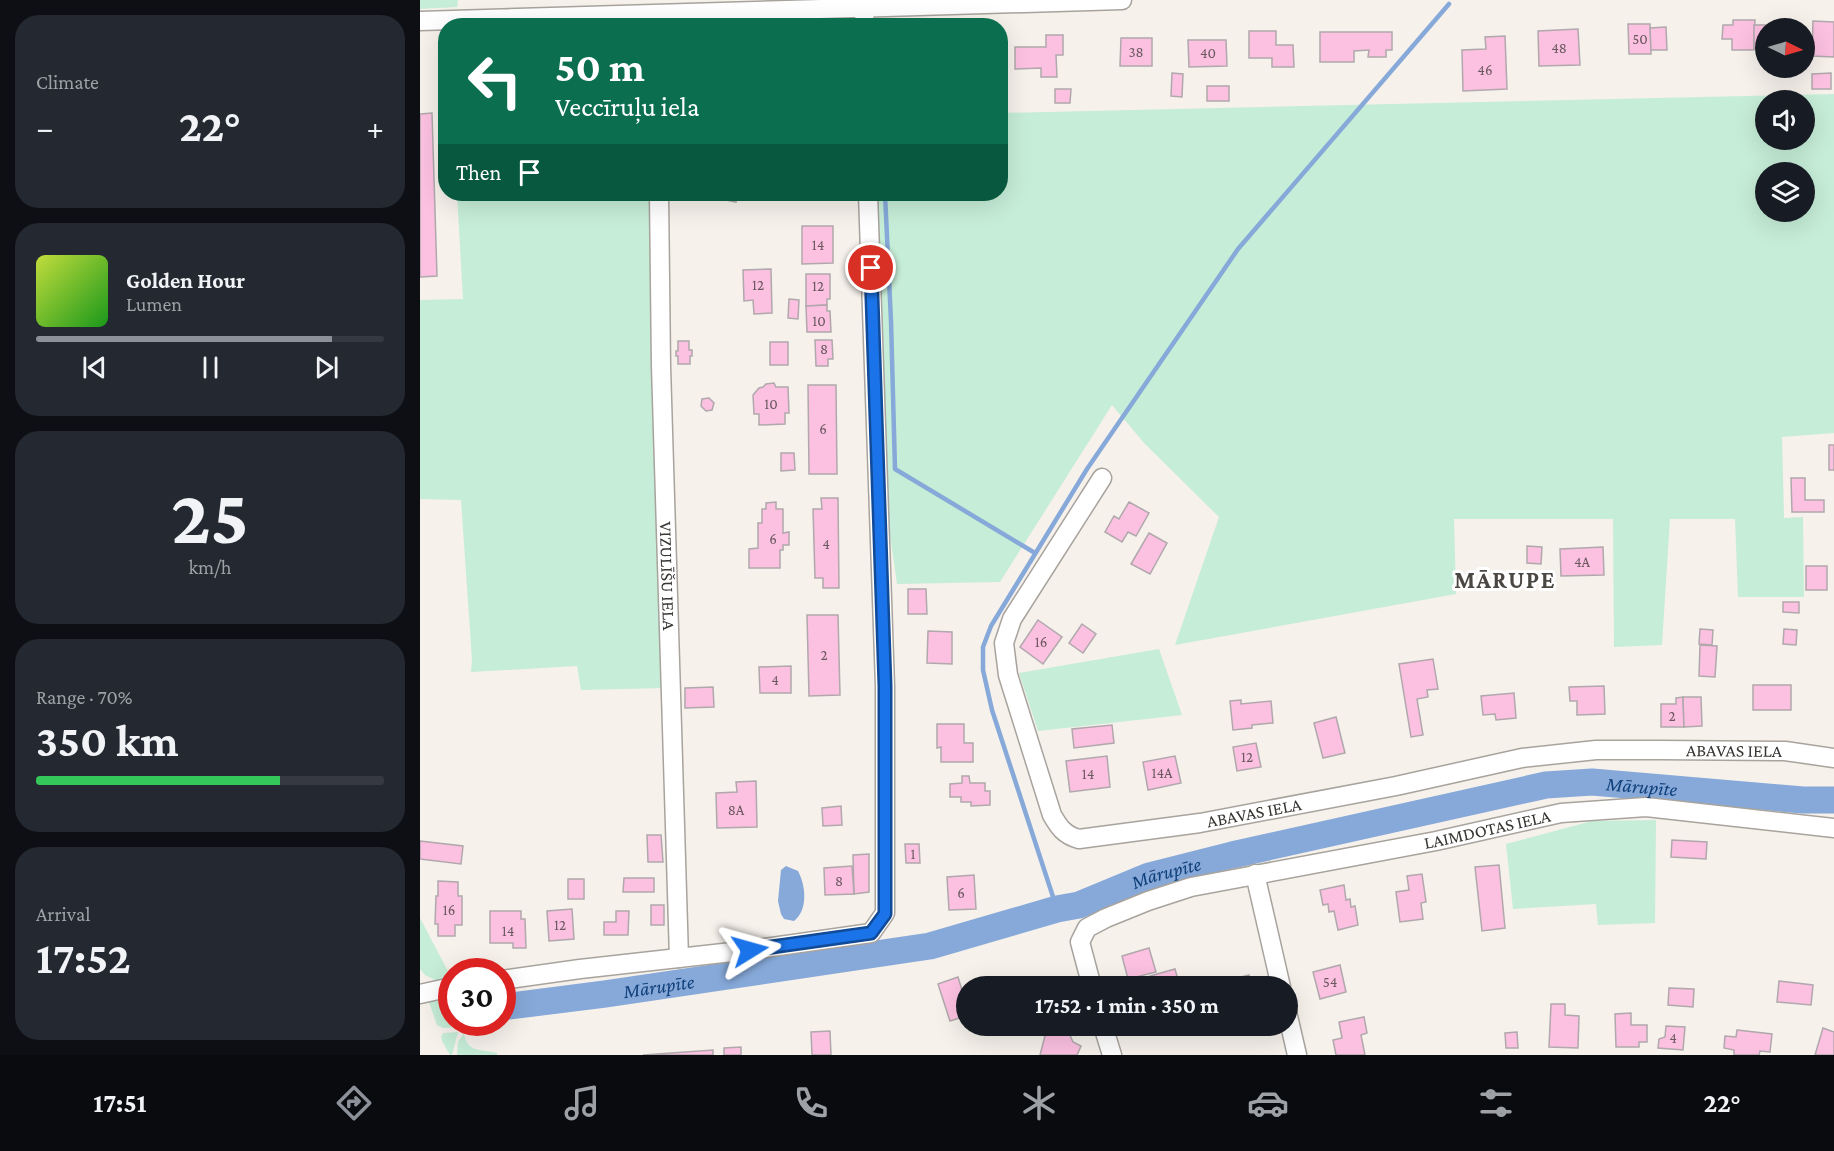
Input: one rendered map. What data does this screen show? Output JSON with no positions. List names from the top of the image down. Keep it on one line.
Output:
{"streets":{"street":["VIZULĪŠU IELA","ABAVAS IELA","LAIMDOTAS IELA"]},"districts":["MĀRUPE"],"water":["Mārupīte"],"house_numbers":["50","48","38","40","46","14","12","12","10","8","10","6","6","4","4A","16","2","4","2","12","14A","14","8A","1","8","6","16","12","14","54","4"],"north":"right","page":{"tile":["Climate",["25","km/h"],["Range · 70%","350 km"],["Arrival","17:52"]],"turn":["50 m","Veccīruļu iela"],"heat":["−","22°","+"],"then":"Then","song":["Golden Hour","Lumen"],"limit":"30","trip":"17:52 · 1 min · 350 m","tabs":["17:51","22°"]}}
